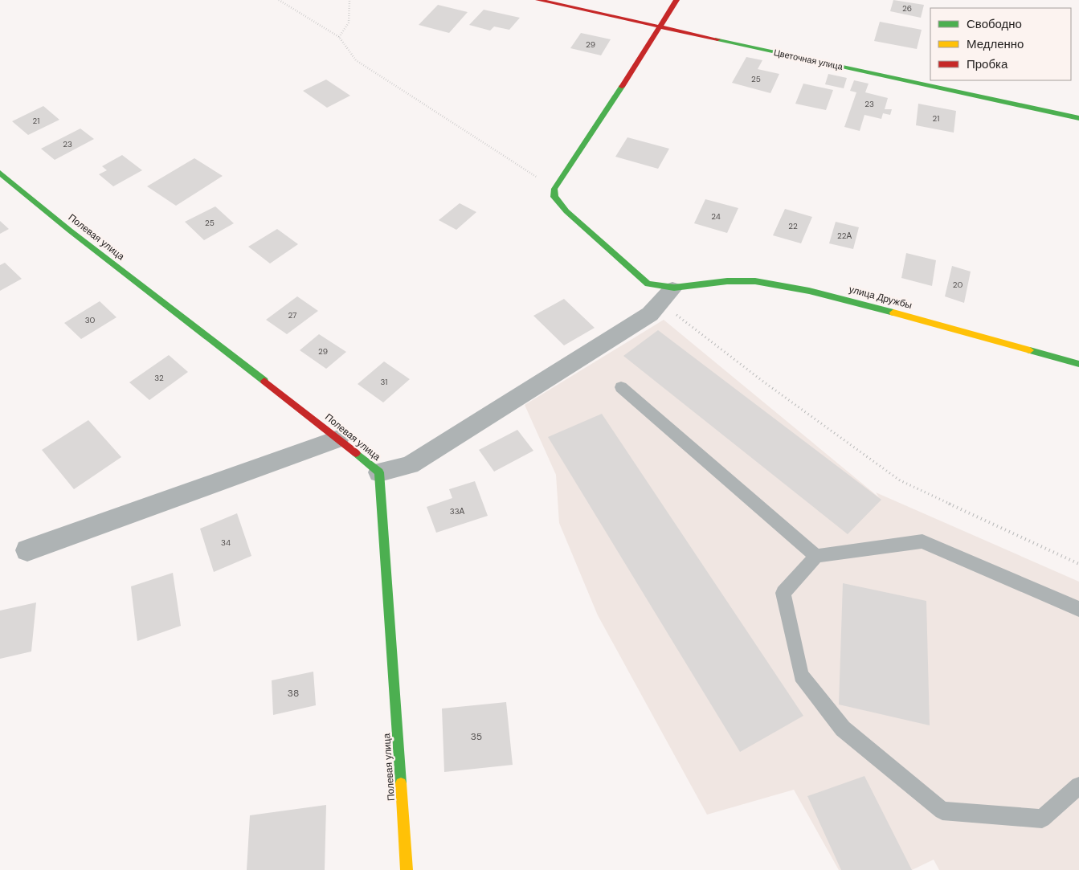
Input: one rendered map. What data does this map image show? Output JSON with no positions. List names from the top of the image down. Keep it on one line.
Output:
{"streets":{"street":["Цветочная улица","Полевая улица","улица Дружбы"]},"house_numbers":["26","29","25","23","21","21","23","24","25","22","22А","20","27","30","29","32","31","33А","34","38","35"],"legend":["Свободно","Медленно","Пробка"]}
